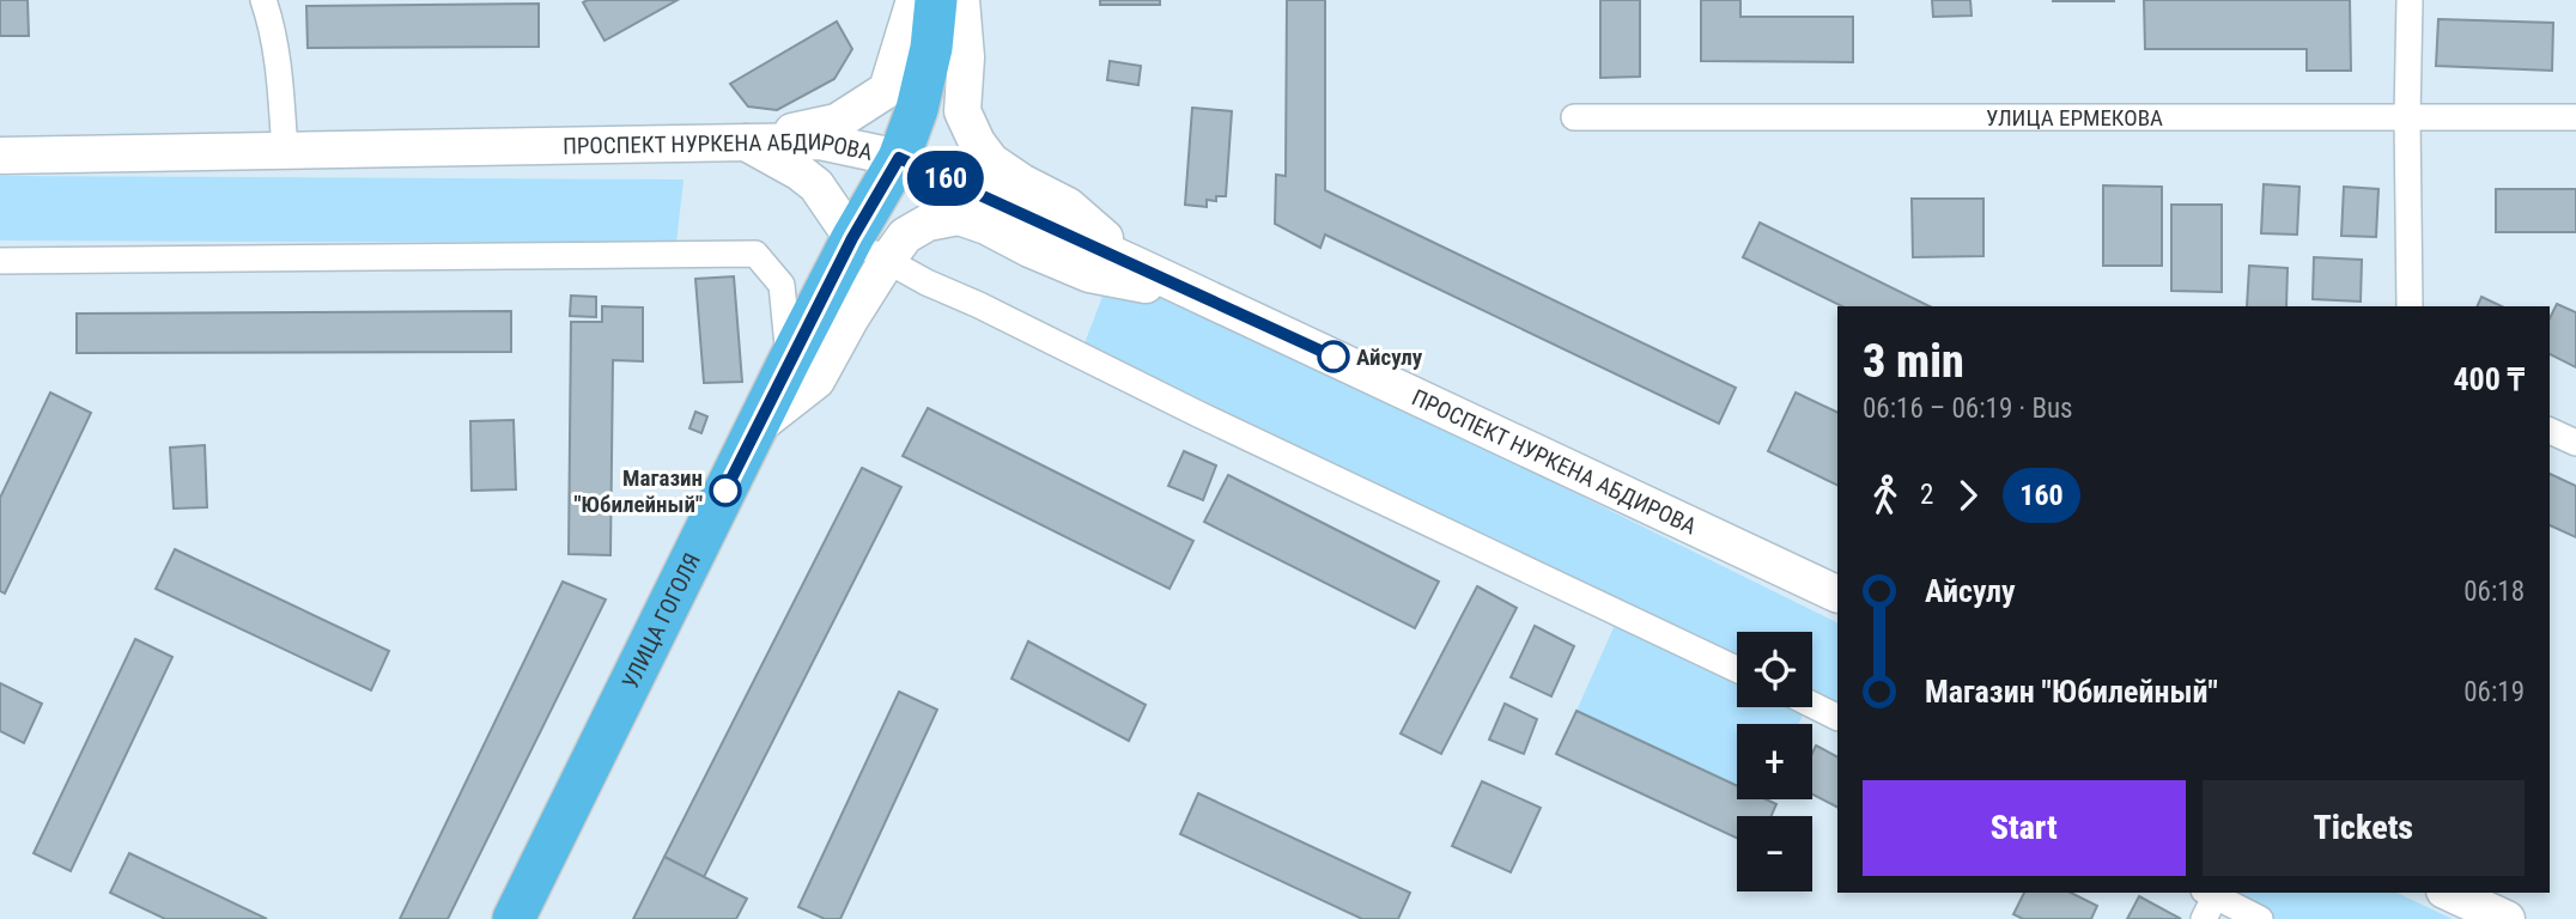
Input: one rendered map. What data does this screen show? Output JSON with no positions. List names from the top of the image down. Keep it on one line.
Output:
{"streets":{"highway":["УЛИЦА ГОГОЛЯ"],"main road":["ПРОСПЕКТ НУРКЕНА АБДИРОВА"],"street":["УЛИЦА ЕРМЕКОВА"]},"crossings":[["ПРОСПЕКТ НУРКЕНА АБДИРОВА","УЛИЦА ГОГОЛЯ"]],"places":["Айсулу","Магазин \"Юбилейный\""],"lines":["bus line 160"],"page":{"on_map":"160","heading":["3 min","06:16 – 06:19 · Bus","400 ₸"],"legs":["2","160"],"list":[{"name":"Айсулу","value":"06:18"},{"name":"Магазин \"Юбилейный\"","value":"06:19"}],"map_buttons":["+","−"],"buttons":["Start","Tickets"]}}
